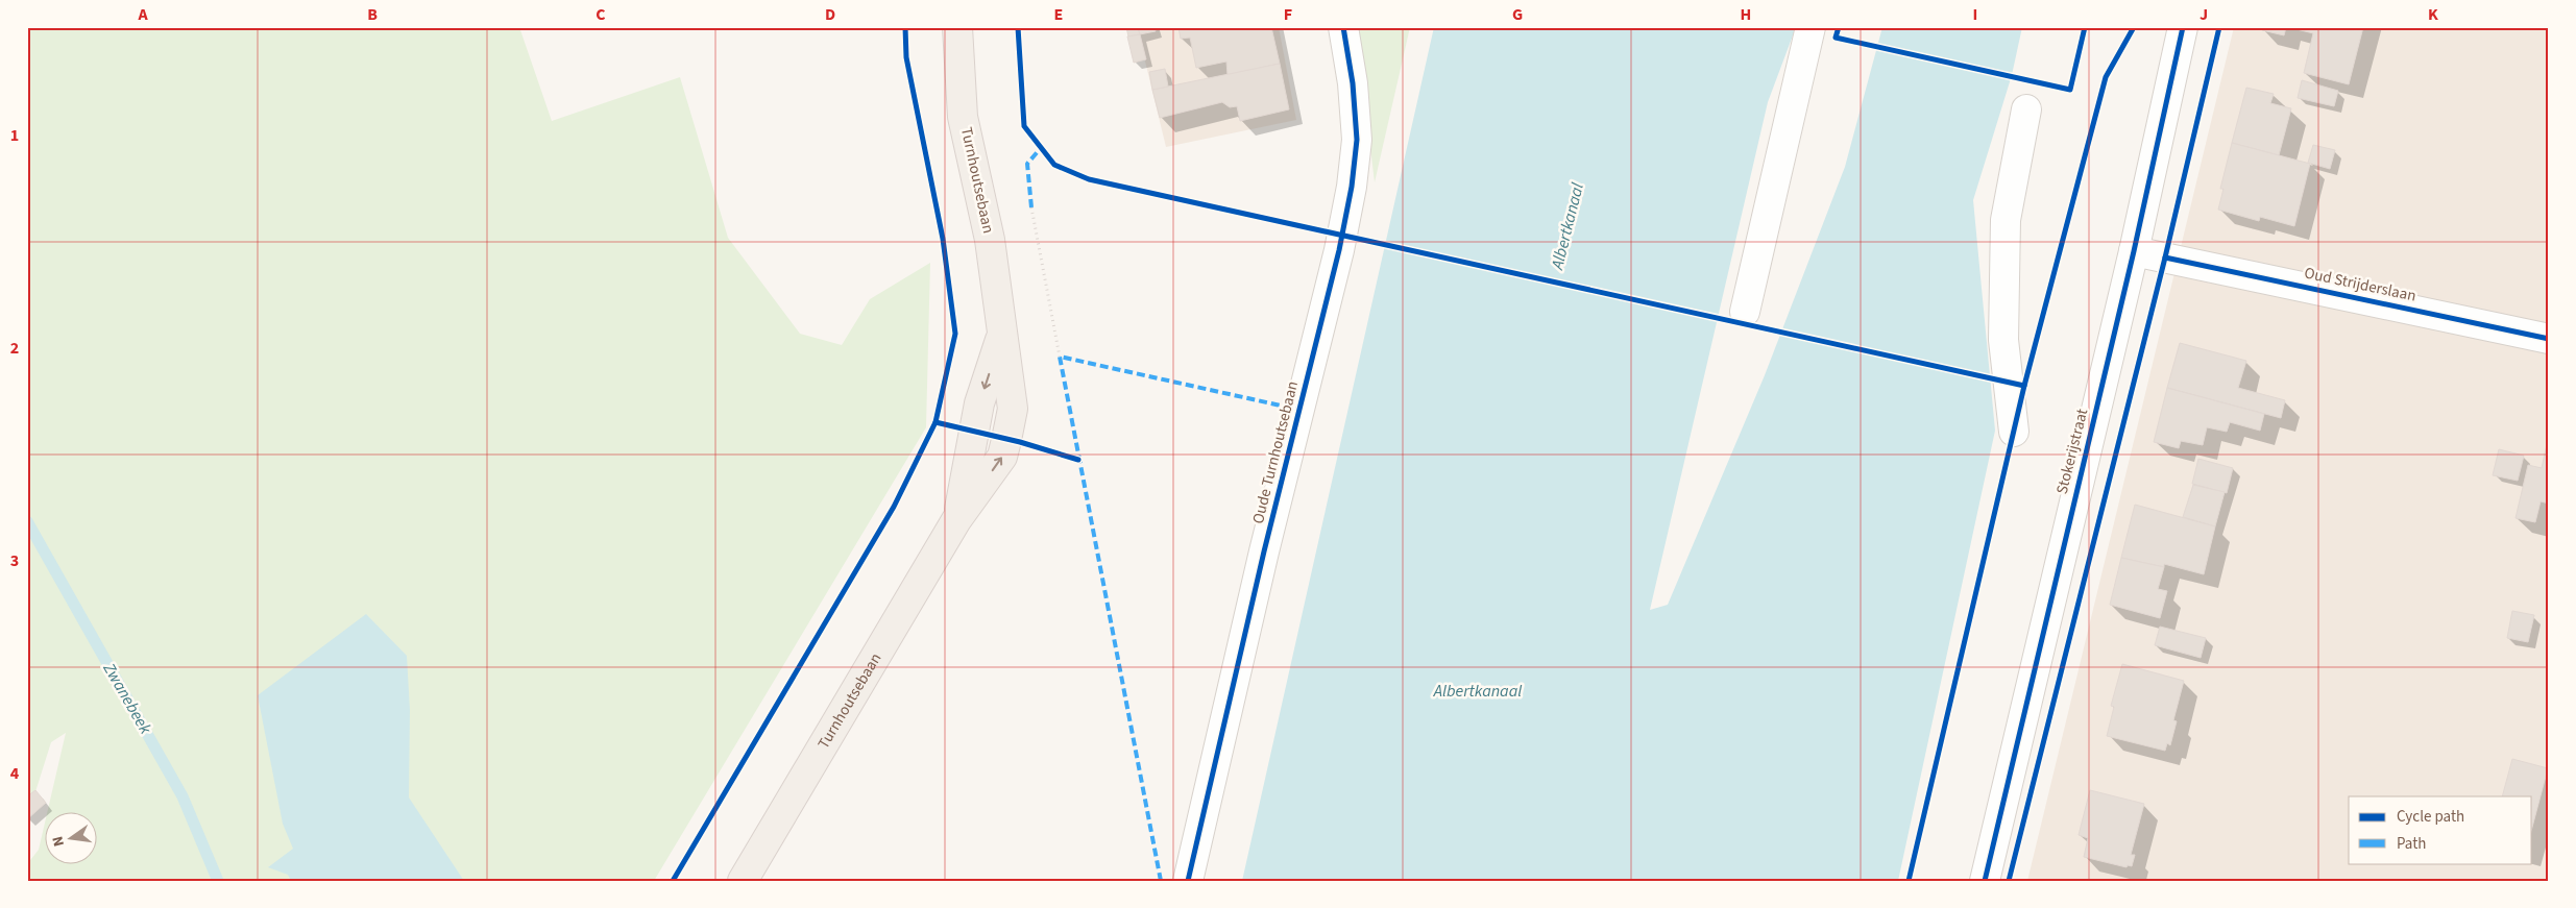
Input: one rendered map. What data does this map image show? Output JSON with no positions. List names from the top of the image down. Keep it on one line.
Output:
{"streets":{"main road":["Turnhoutsebaan"],"street":["Oud Strijderslaan","Stokerijstraat","Oude Turnhoutsebaan"]},"crossings":[["Oud Strijderslaan","Stokerijstraat"]],"water":["Albertkanaal","Zwanebeek"],"legend":["Cycle path","Path"],"north":"left","grid":{"columns":["A","B","C","D","E","F","G","H","I","J","K"],"rows":["1","2","3","4"]}}
